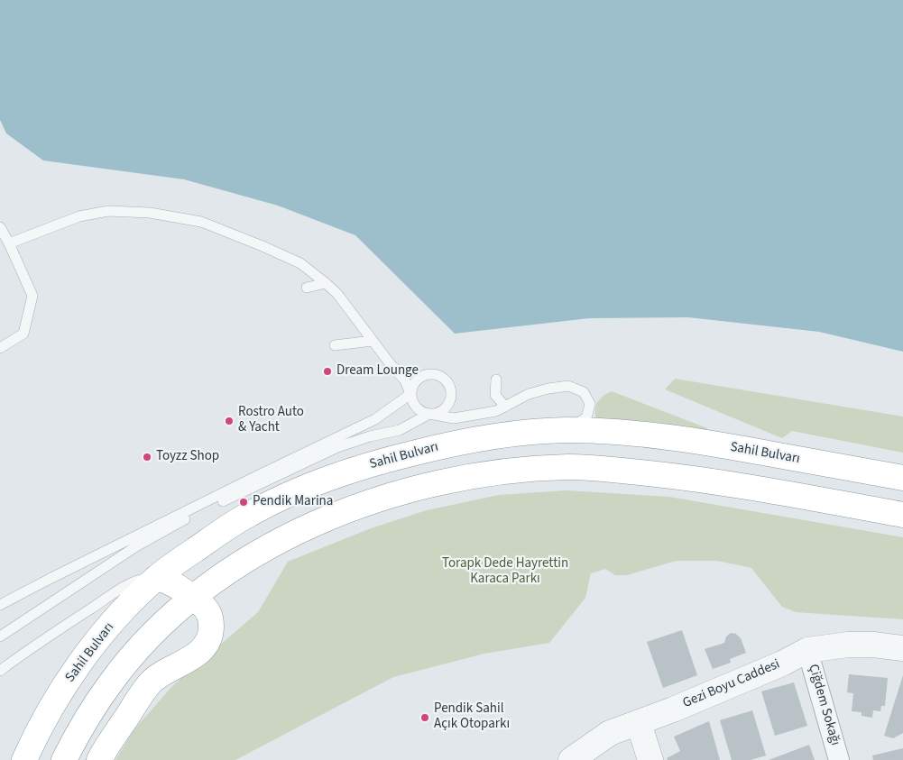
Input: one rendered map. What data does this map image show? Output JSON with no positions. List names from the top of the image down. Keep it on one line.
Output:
{"streets":{"highway":["Sahil Bulvarı"],"street":["Gezi Boyu Caddesi","Çiğdem Sokağı"]},"crossings":[["Gezi Boyu Caddesi","Çiğdem Sokağı"]],"parks":["Torapk Dede Hayrettin Karaca Parkı"],"places":["Dream Lounge","Rostro Auto & Yacht","Toyzz Shop","Pendik Marina","Pendik Sahil Açık Otoparkı"]}
